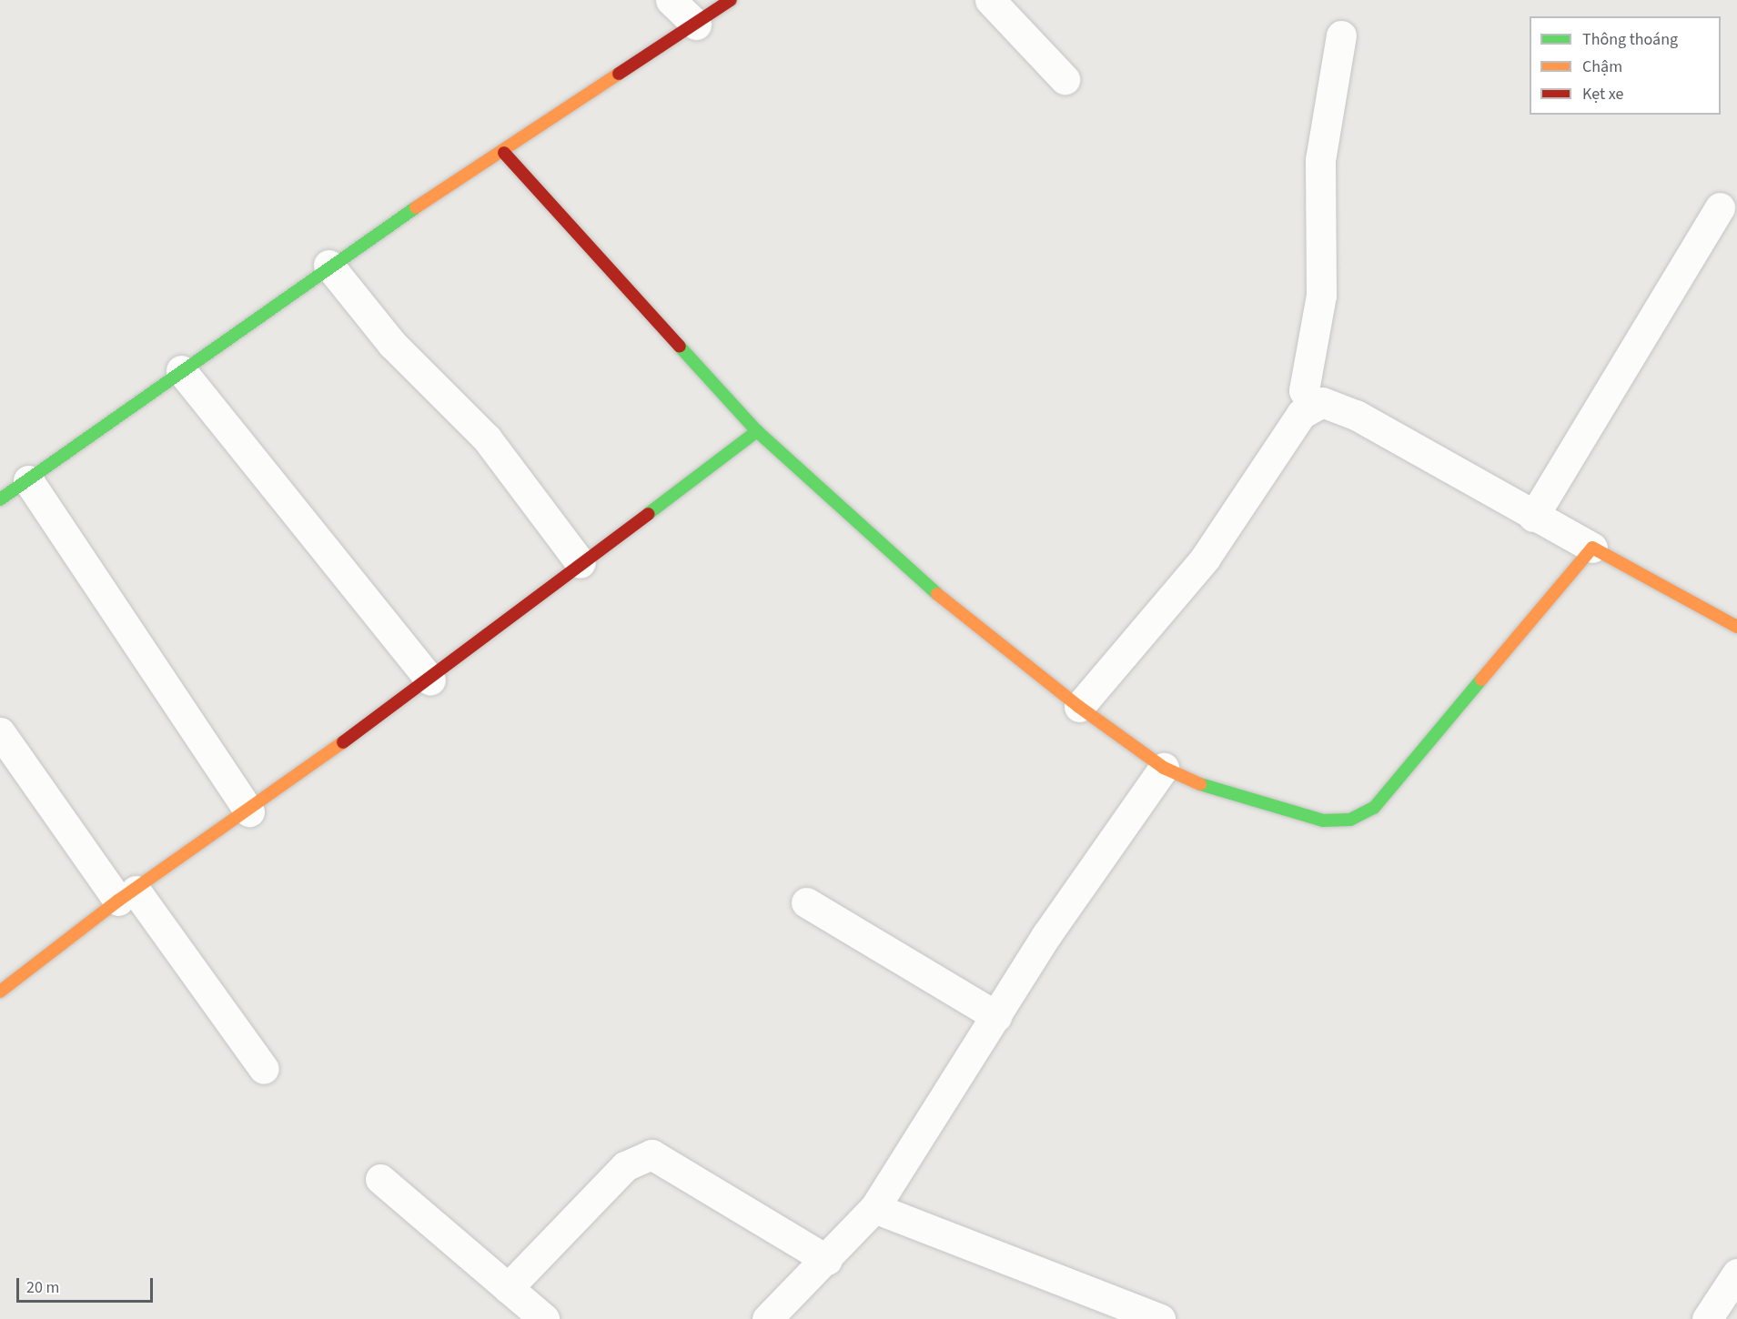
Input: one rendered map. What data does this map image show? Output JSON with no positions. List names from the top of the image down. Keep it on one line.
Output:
{"legend":["Thông thoáng","Chậm","Kẹt xe"],"scale_bar":"20 m"}
